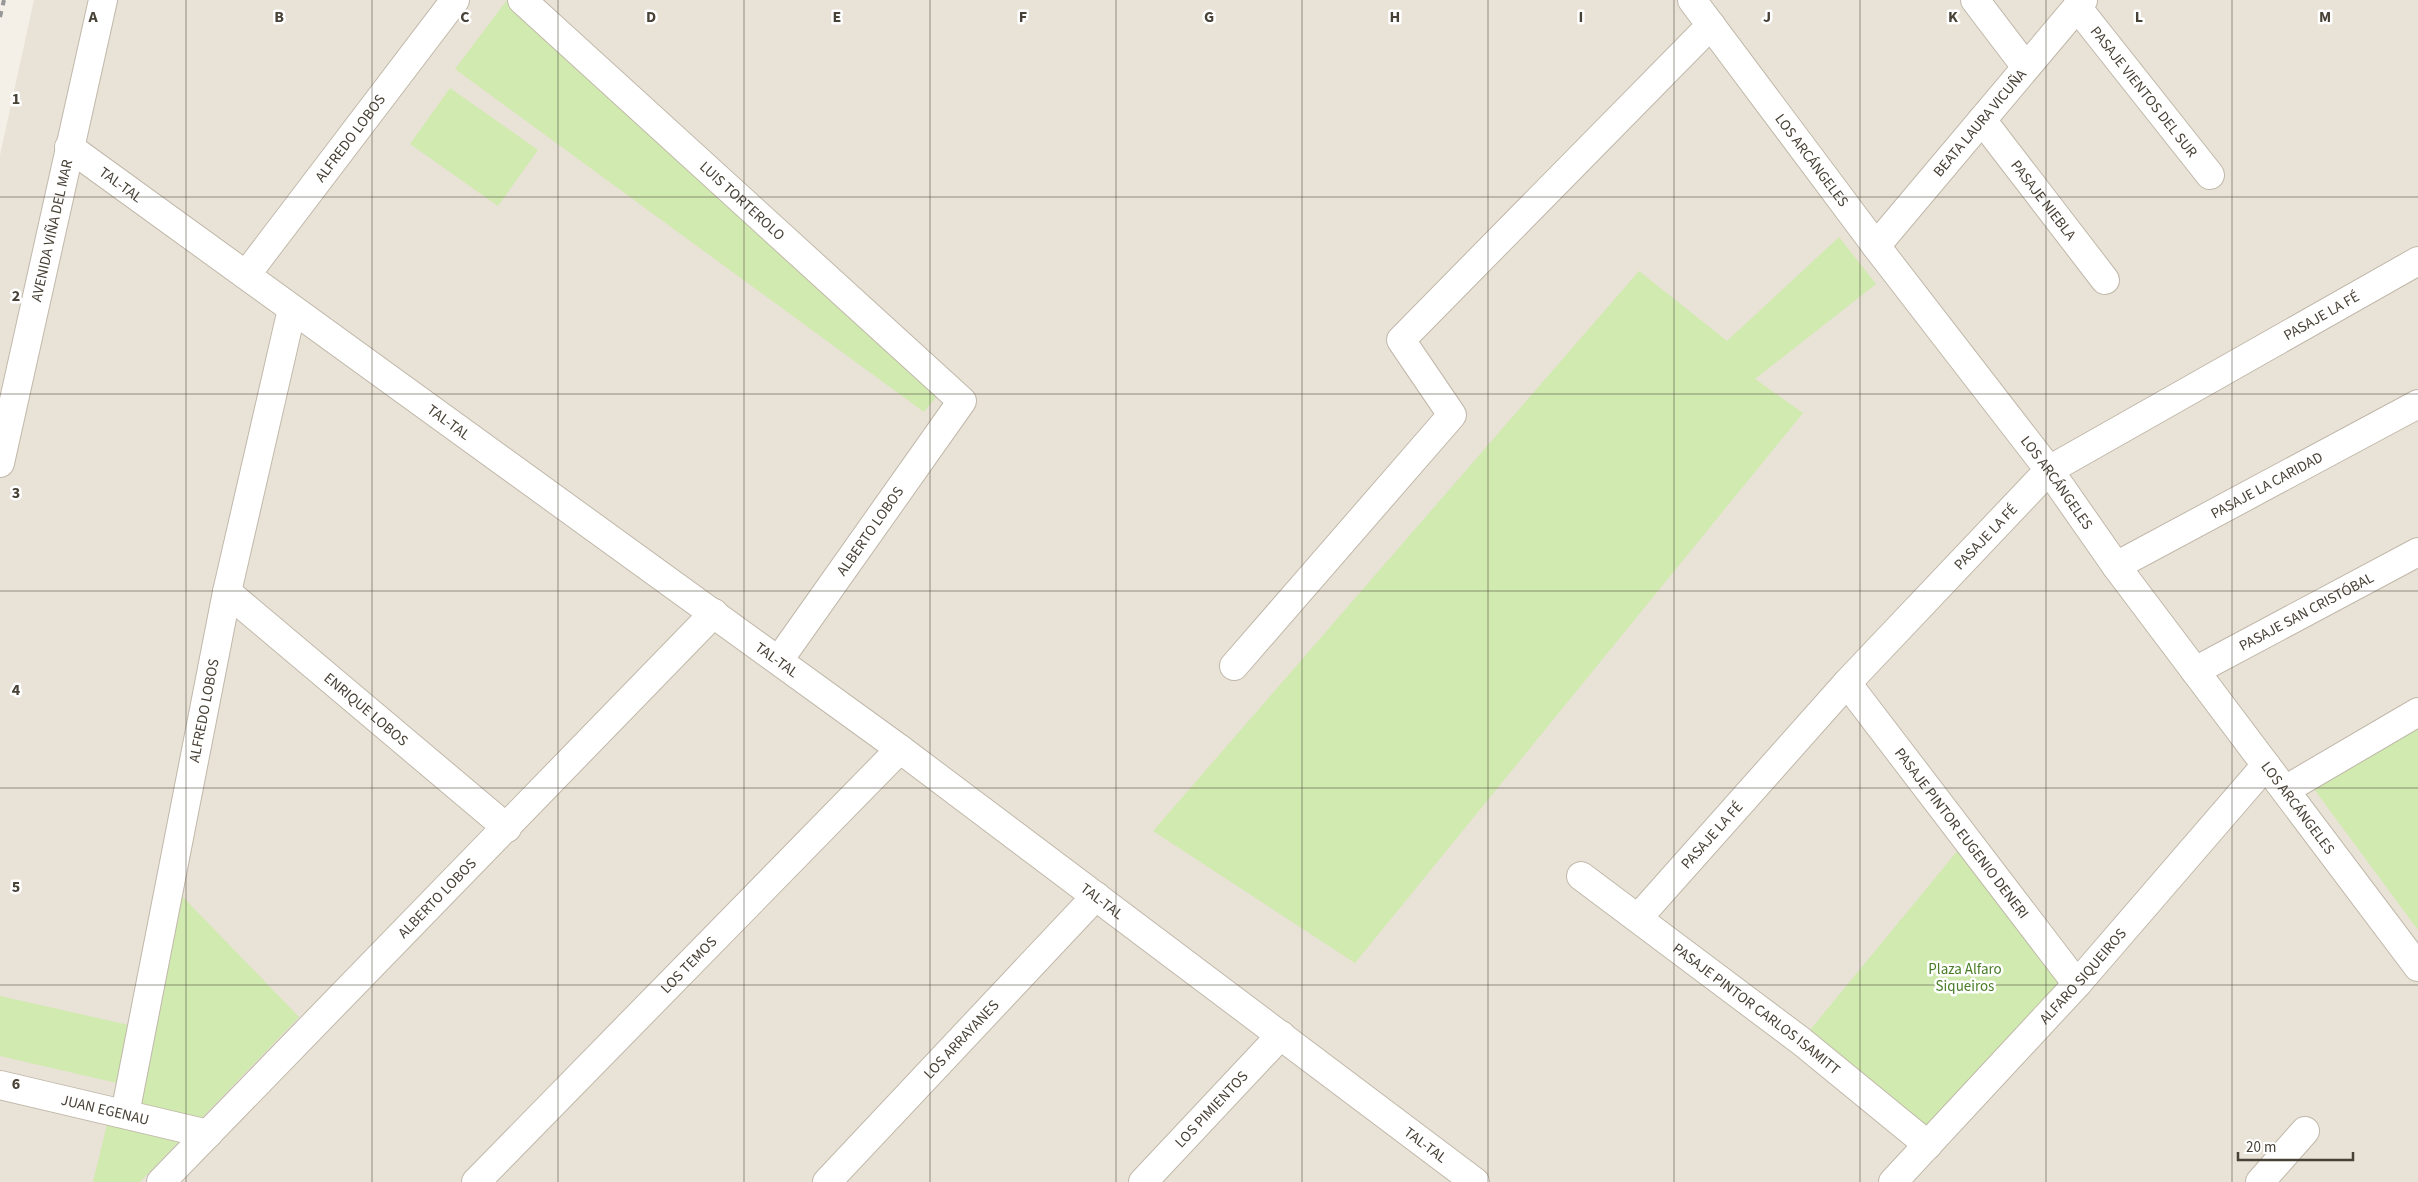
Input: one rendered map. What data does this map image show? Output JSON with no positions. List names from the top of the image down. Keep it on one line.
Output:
{"streets":{"street":["PASAJE VIENTOS DEL SUR","BEATA LAURA VICUÑA","ALFREDO LOBOS","LOS ARCÁNGELES","TAL-TAL","PASAJE NIEBLA","LUIS TORTEROLO","AVENIDA VIÑA DEL MAR","PASAJE LA FÉ","PASAJE LA CARIDAD","ALBERTO LOBOS","PASAJE SAN CRISTÓBAL","ENRIQUE LOBOS","PASAJE PINTOR EUGENIO DENERI","LOS TEMOS","ALFARO SIQUEIROS","PASAJE PINTOR CARLOS ISAMITT","LOS ARRAYANES","JUAN EGENAU","LOS PIMIENTOS"]},"crossings":[["PASAJE VIENTOS DEL SUR","BEATA LAURA VICUÑA"],["BEATA LAURA VICUÑA","LOS ARCÁNGELES"],["BEATA LAURA VICUÑA","PASAJE NIEBLA"],["ALFREDO LOBOS","TAL-TAL"],["ALFREDO LOBOS","ENRIQUE LOBOS"],["ALFREDO LOBOS","JUAN EGENAU"],["LOS ARCÁNGELES","PASAJE LA FÉ"],["LOS ARCÁNGELES","PASAJE LA CARIDAD"],["LOS ARCÁNGELES","PASAJE SAN CRISTÓBAL"],["LOS ARCÁNGELES","ALFARO SIQUEIROS"],["TAL-TAL","AVENIDA VIÑA DEL MAR"],["TAL-TAL","ALBERTO LOBOS"],["TAL-TAL","LOS TEMOS"],["TAL-TAL","LOS ARRAYANES"],["TAL-TAL","LOS PIMIENTOS"],["LUIS TORTEROLO","ALBERTO LOBOS"],["PASAJE LA FÉ","PASAJE PINTOR EUGENIO DENERI"],["PASAJE LA FÉ","PASAJE PINTOR CARLOS ISAMITT"],["ALBERTO LOBOS","ENRIQUE LOBOS"],["ALBERTO LOBOS","JUAN EGENAU"],["PASAJE PINTOR EUGENIO DENERI","ALFARO SIQUEIROS"],["ALFARO SIQUEIROS","PASAJE PINTOR CARLOS ISAMITT"]],"parks":["Plaza Alfaro Siqueiros"],"scale_bar":"20 m","grid":{"columns":["A","B","C","D","E","F","G","H","I","J","K","L","M"],"rows":["1","2","3","4","5","6"]}}
